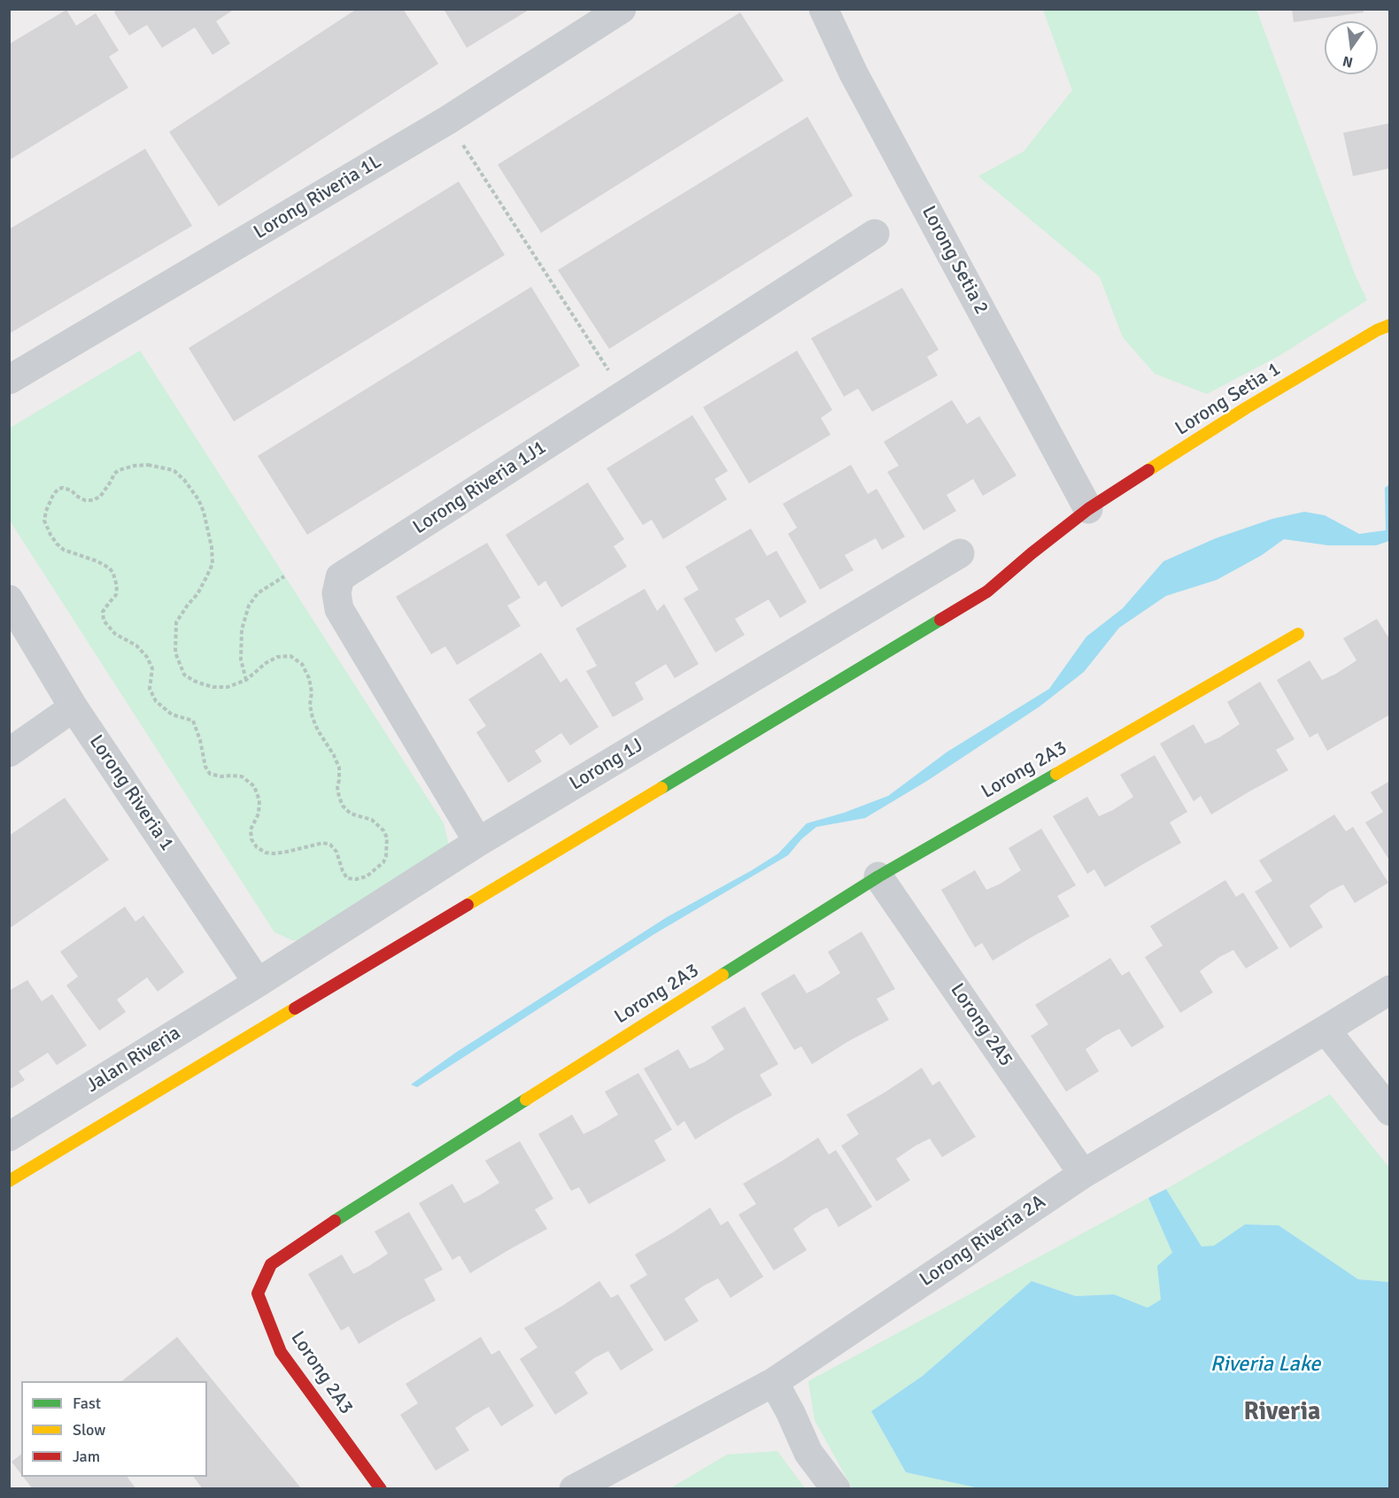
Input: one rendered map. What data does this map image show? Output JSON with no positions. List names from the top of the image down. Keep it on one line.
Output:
{"streets":{"street":["Lorong Riveria 1L","Lorong Setia 2","Lorong Setia 1","Lorong Riveria 1J1","Lorong 1J","Lorong 2A3","Lorong Riveria 1","Lorong 2A5","Jalan Riveria","Lorong Riveria 2A"]},"crossings":[["Lorong Setia 2","Lorong Setia 1"],["Lorong Riveria 1J1","Lorong 1J"],["Lorong 1J","Lorong Riveria 1"],["Lorong 1J","Jalan Riveria"],["Lorong 2A3","Lorong 2A5"],["Lorong Riveria 1","Jalan Riveria"],["Lorong 2A5","Lorong Riveria 2A"]],"districts":["Riveria"],"water":["Riveria Lake"],"legend":["Fast","Slow","Jam"],"north":"bottom"}
